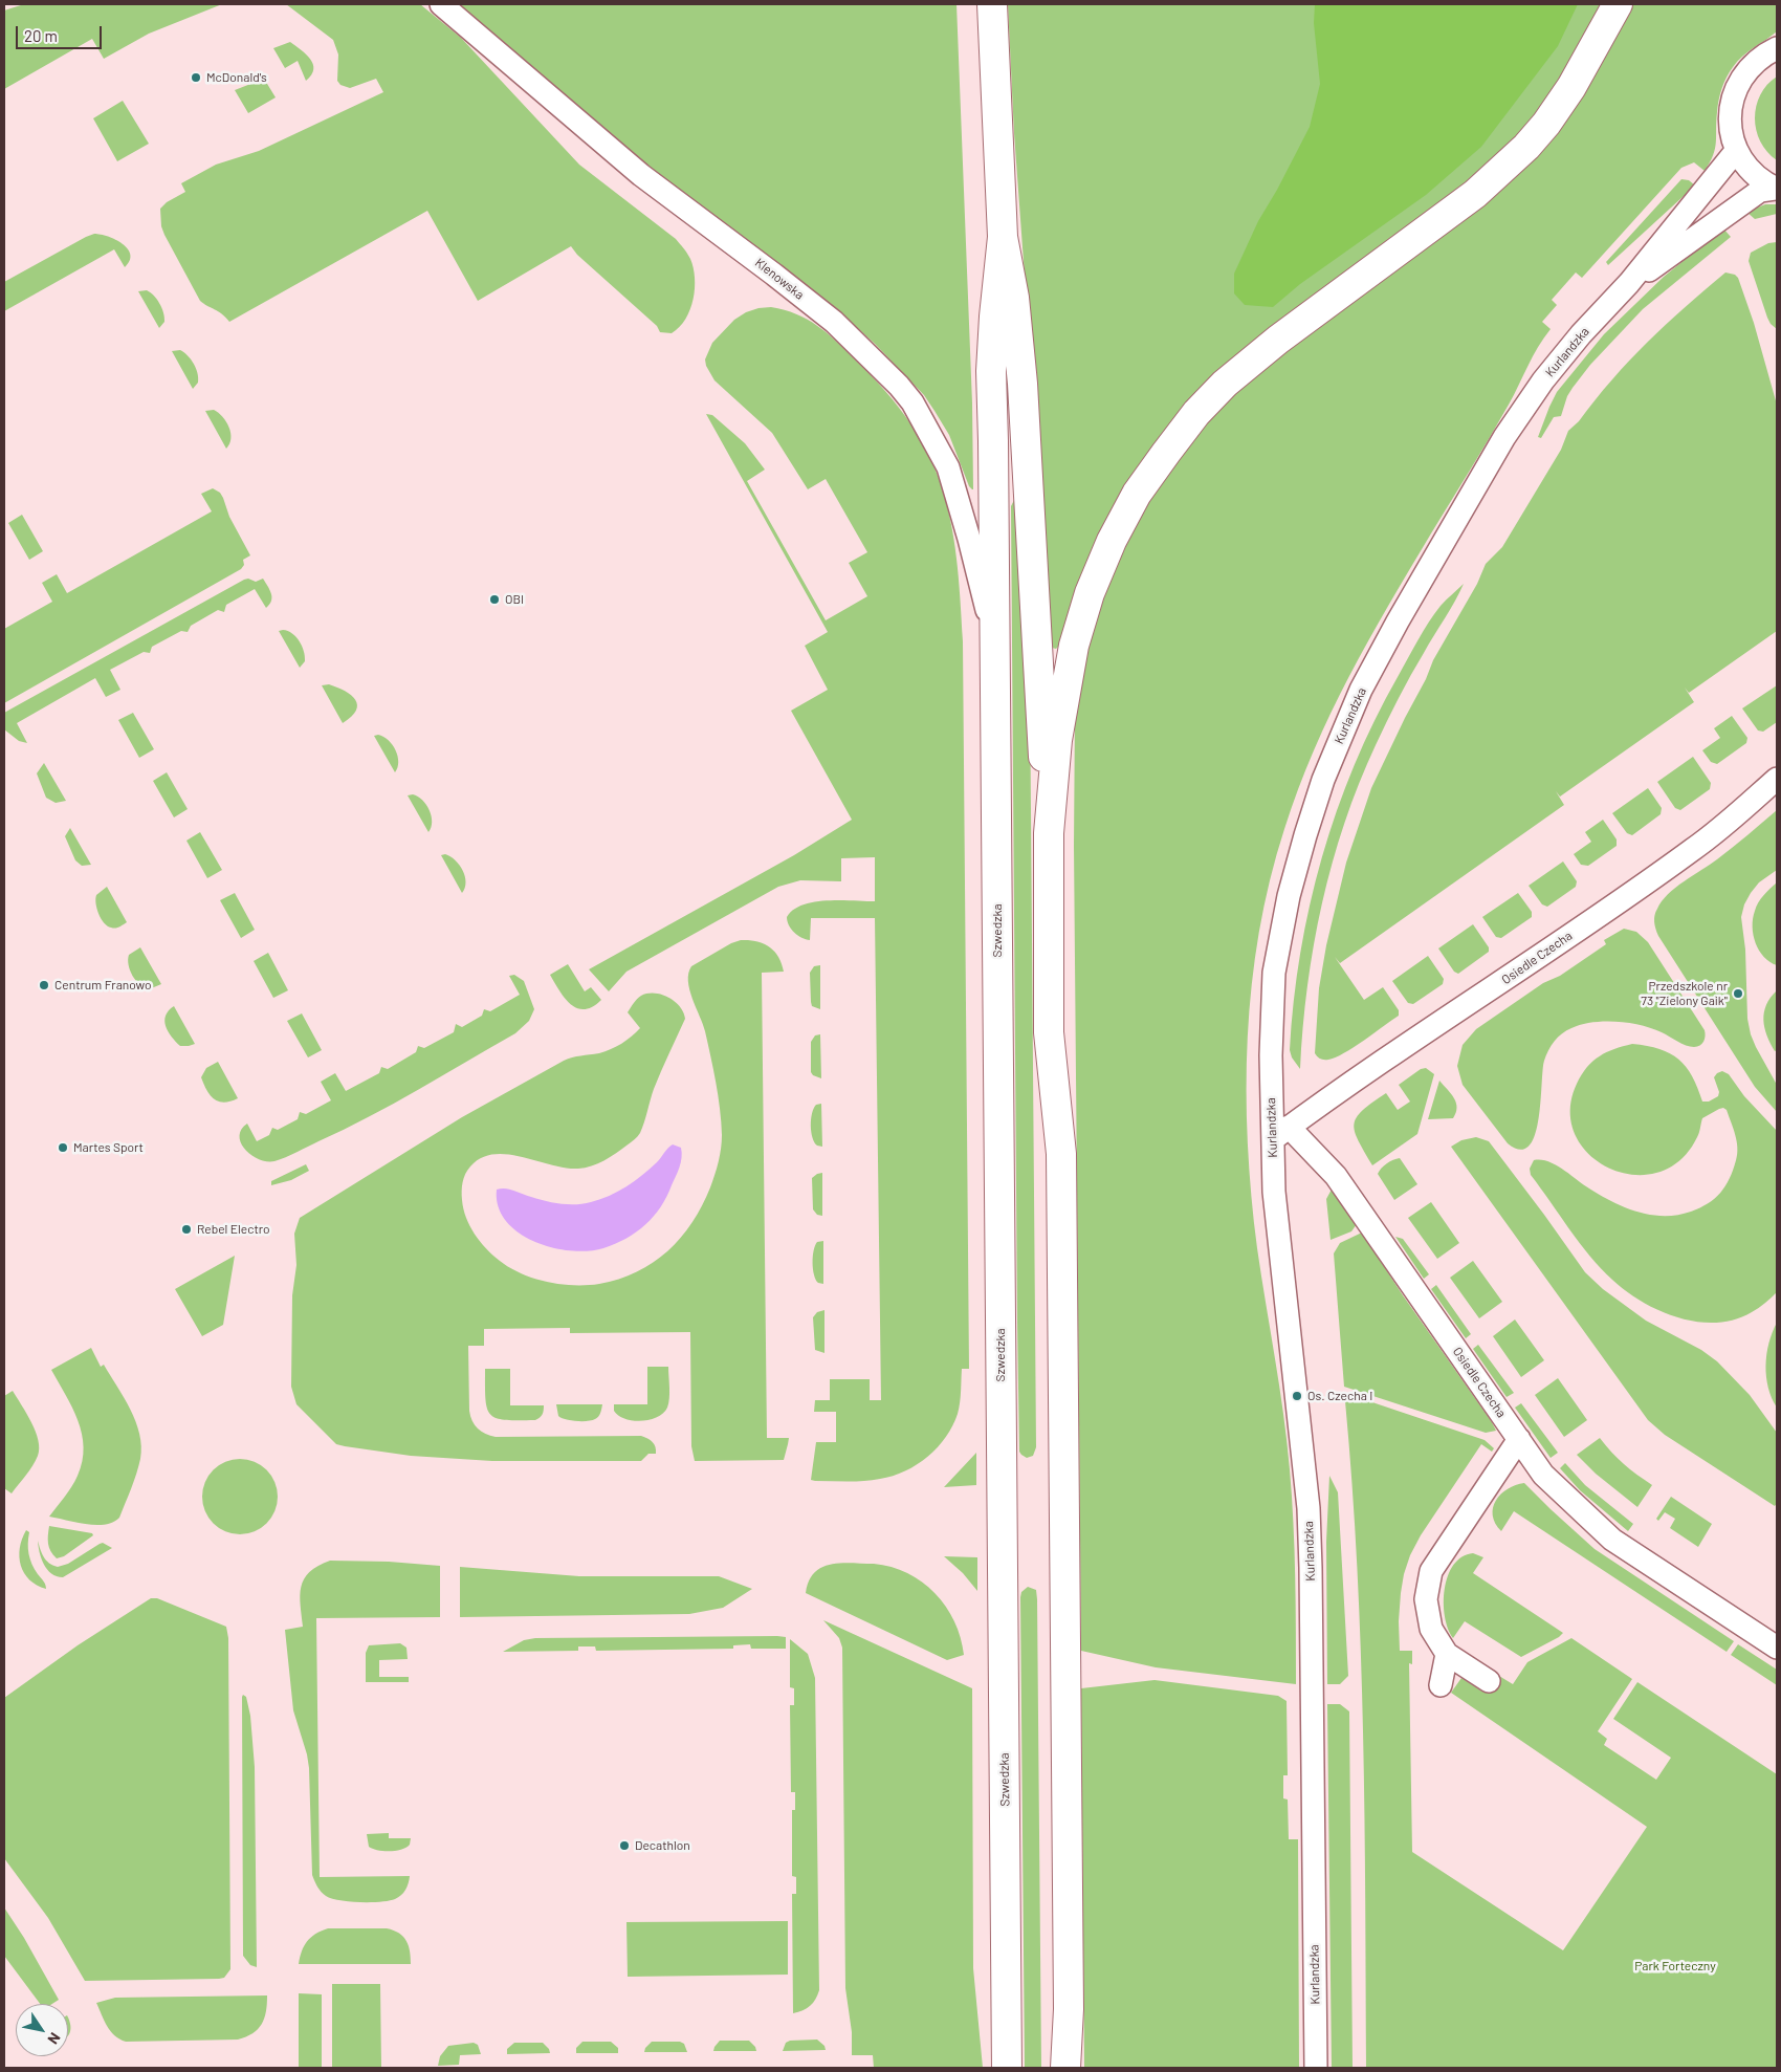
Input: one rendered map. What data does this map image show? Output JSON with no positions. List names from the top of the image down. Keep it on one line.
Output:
{"streets":{"street":["Klenowska","Kurlandzka","Szwedzka","Osiedle Czecha"]},"crossings":[["Klenowska","Szwedzka"],["Kurlandzka","Osiedle Czecha"]],"parks":["Park Forteczny"],"places":["McDonald's","OBI","Centrum Franowo","Przedszkole nr 73 \"Zielony Gaik\"","Martes Sport","Rebel Electro","Os. Czecha I","Decathlon"],"scale_bar":"20 m","north":"bottom right"}
